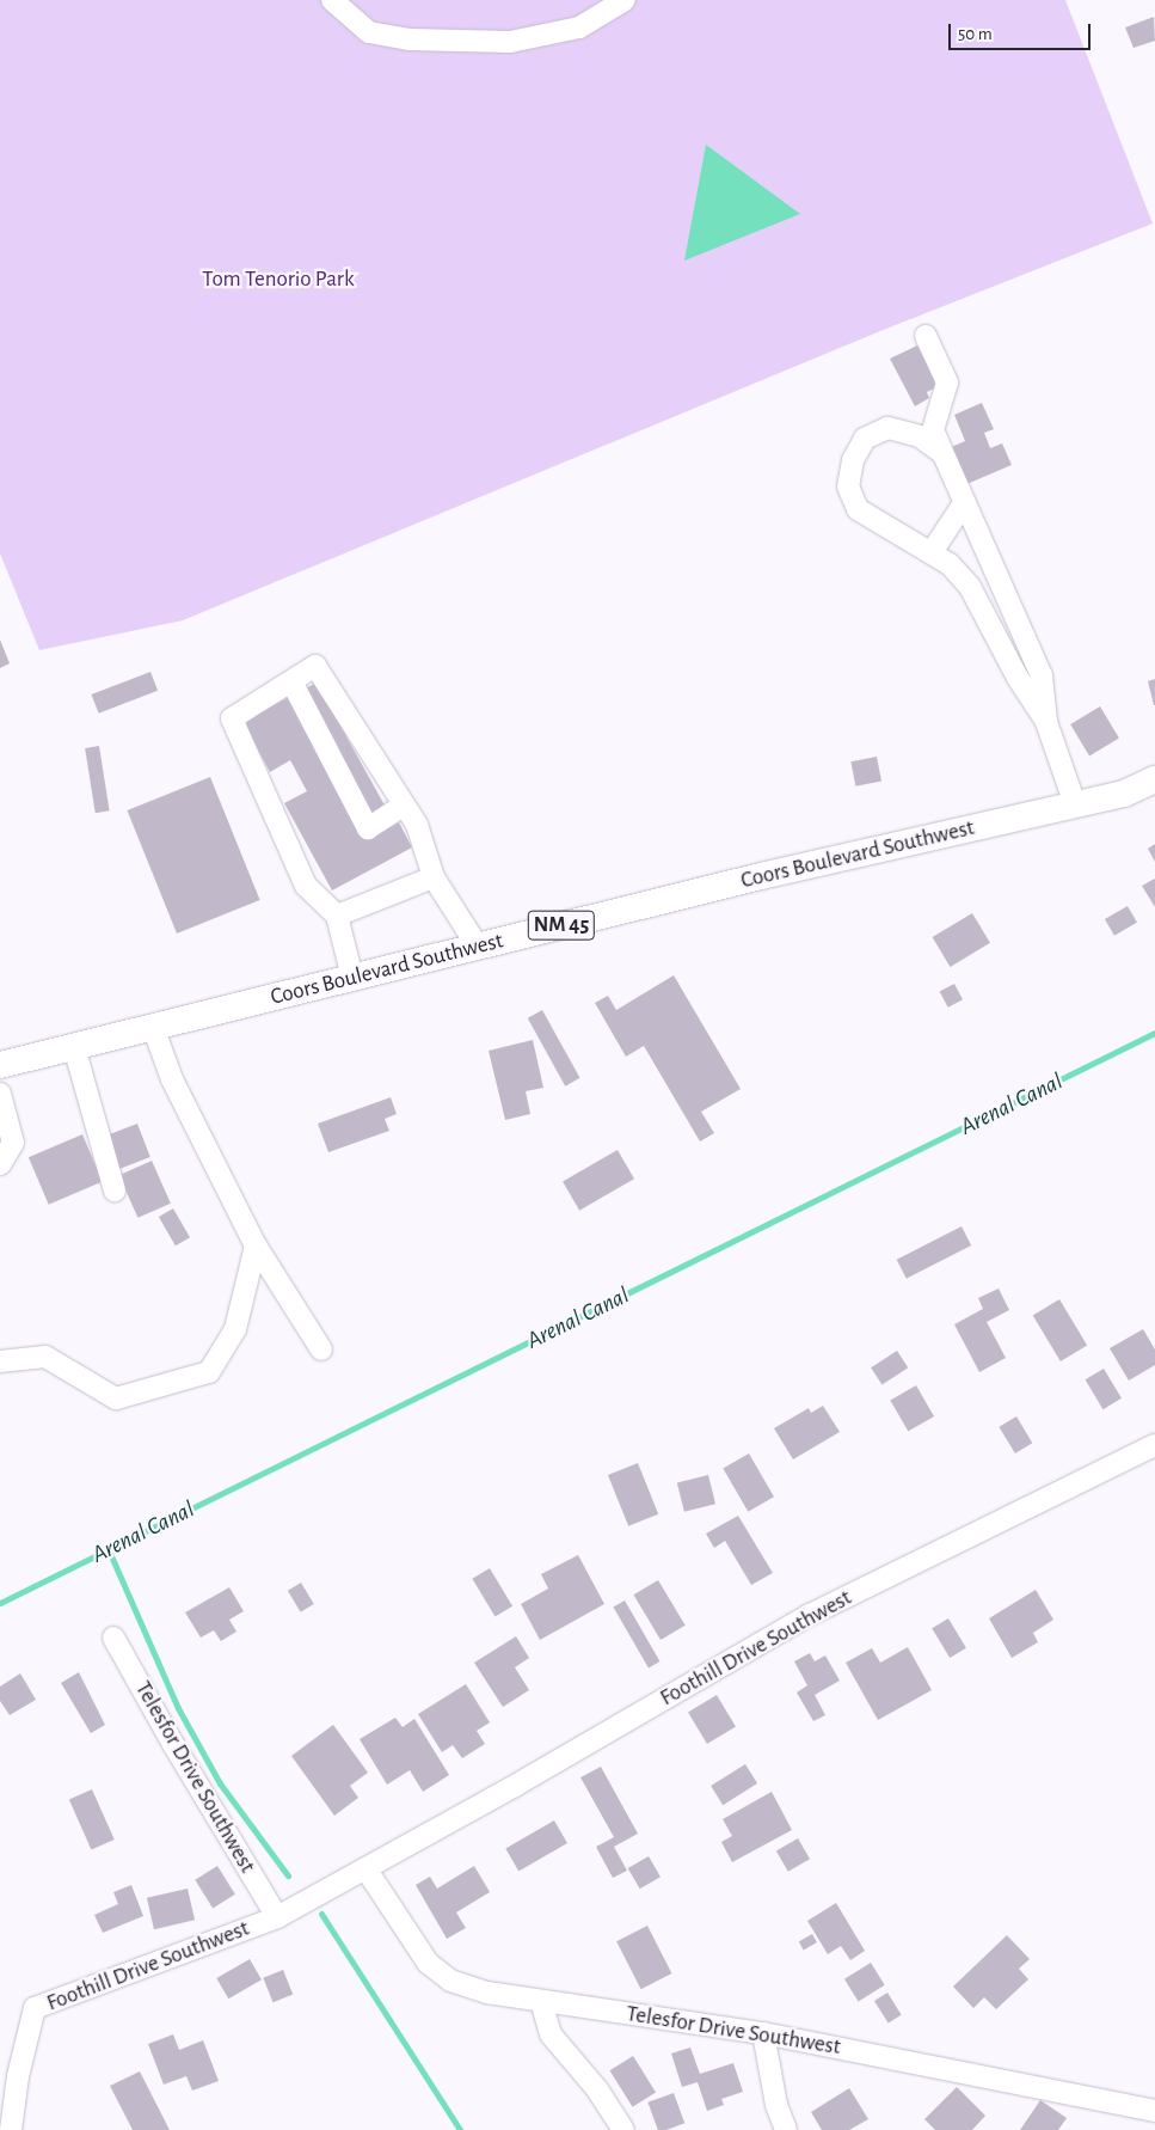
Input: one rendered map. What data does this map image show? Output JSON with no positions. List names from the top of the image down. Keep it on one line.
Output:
{"streets":{"main road":["Coors Boulevard Southwest","NM 45"],"street":["Foothill Drive Southwest","Telesfor Drive Southwest"]},"crossings":[["Foothill Drive Southwest","Telesfor Drive Southwest"]],"water":["Arenal Canal"],"parks":["Tom Tenorio Park"],"scale_bar":"50 m"}
